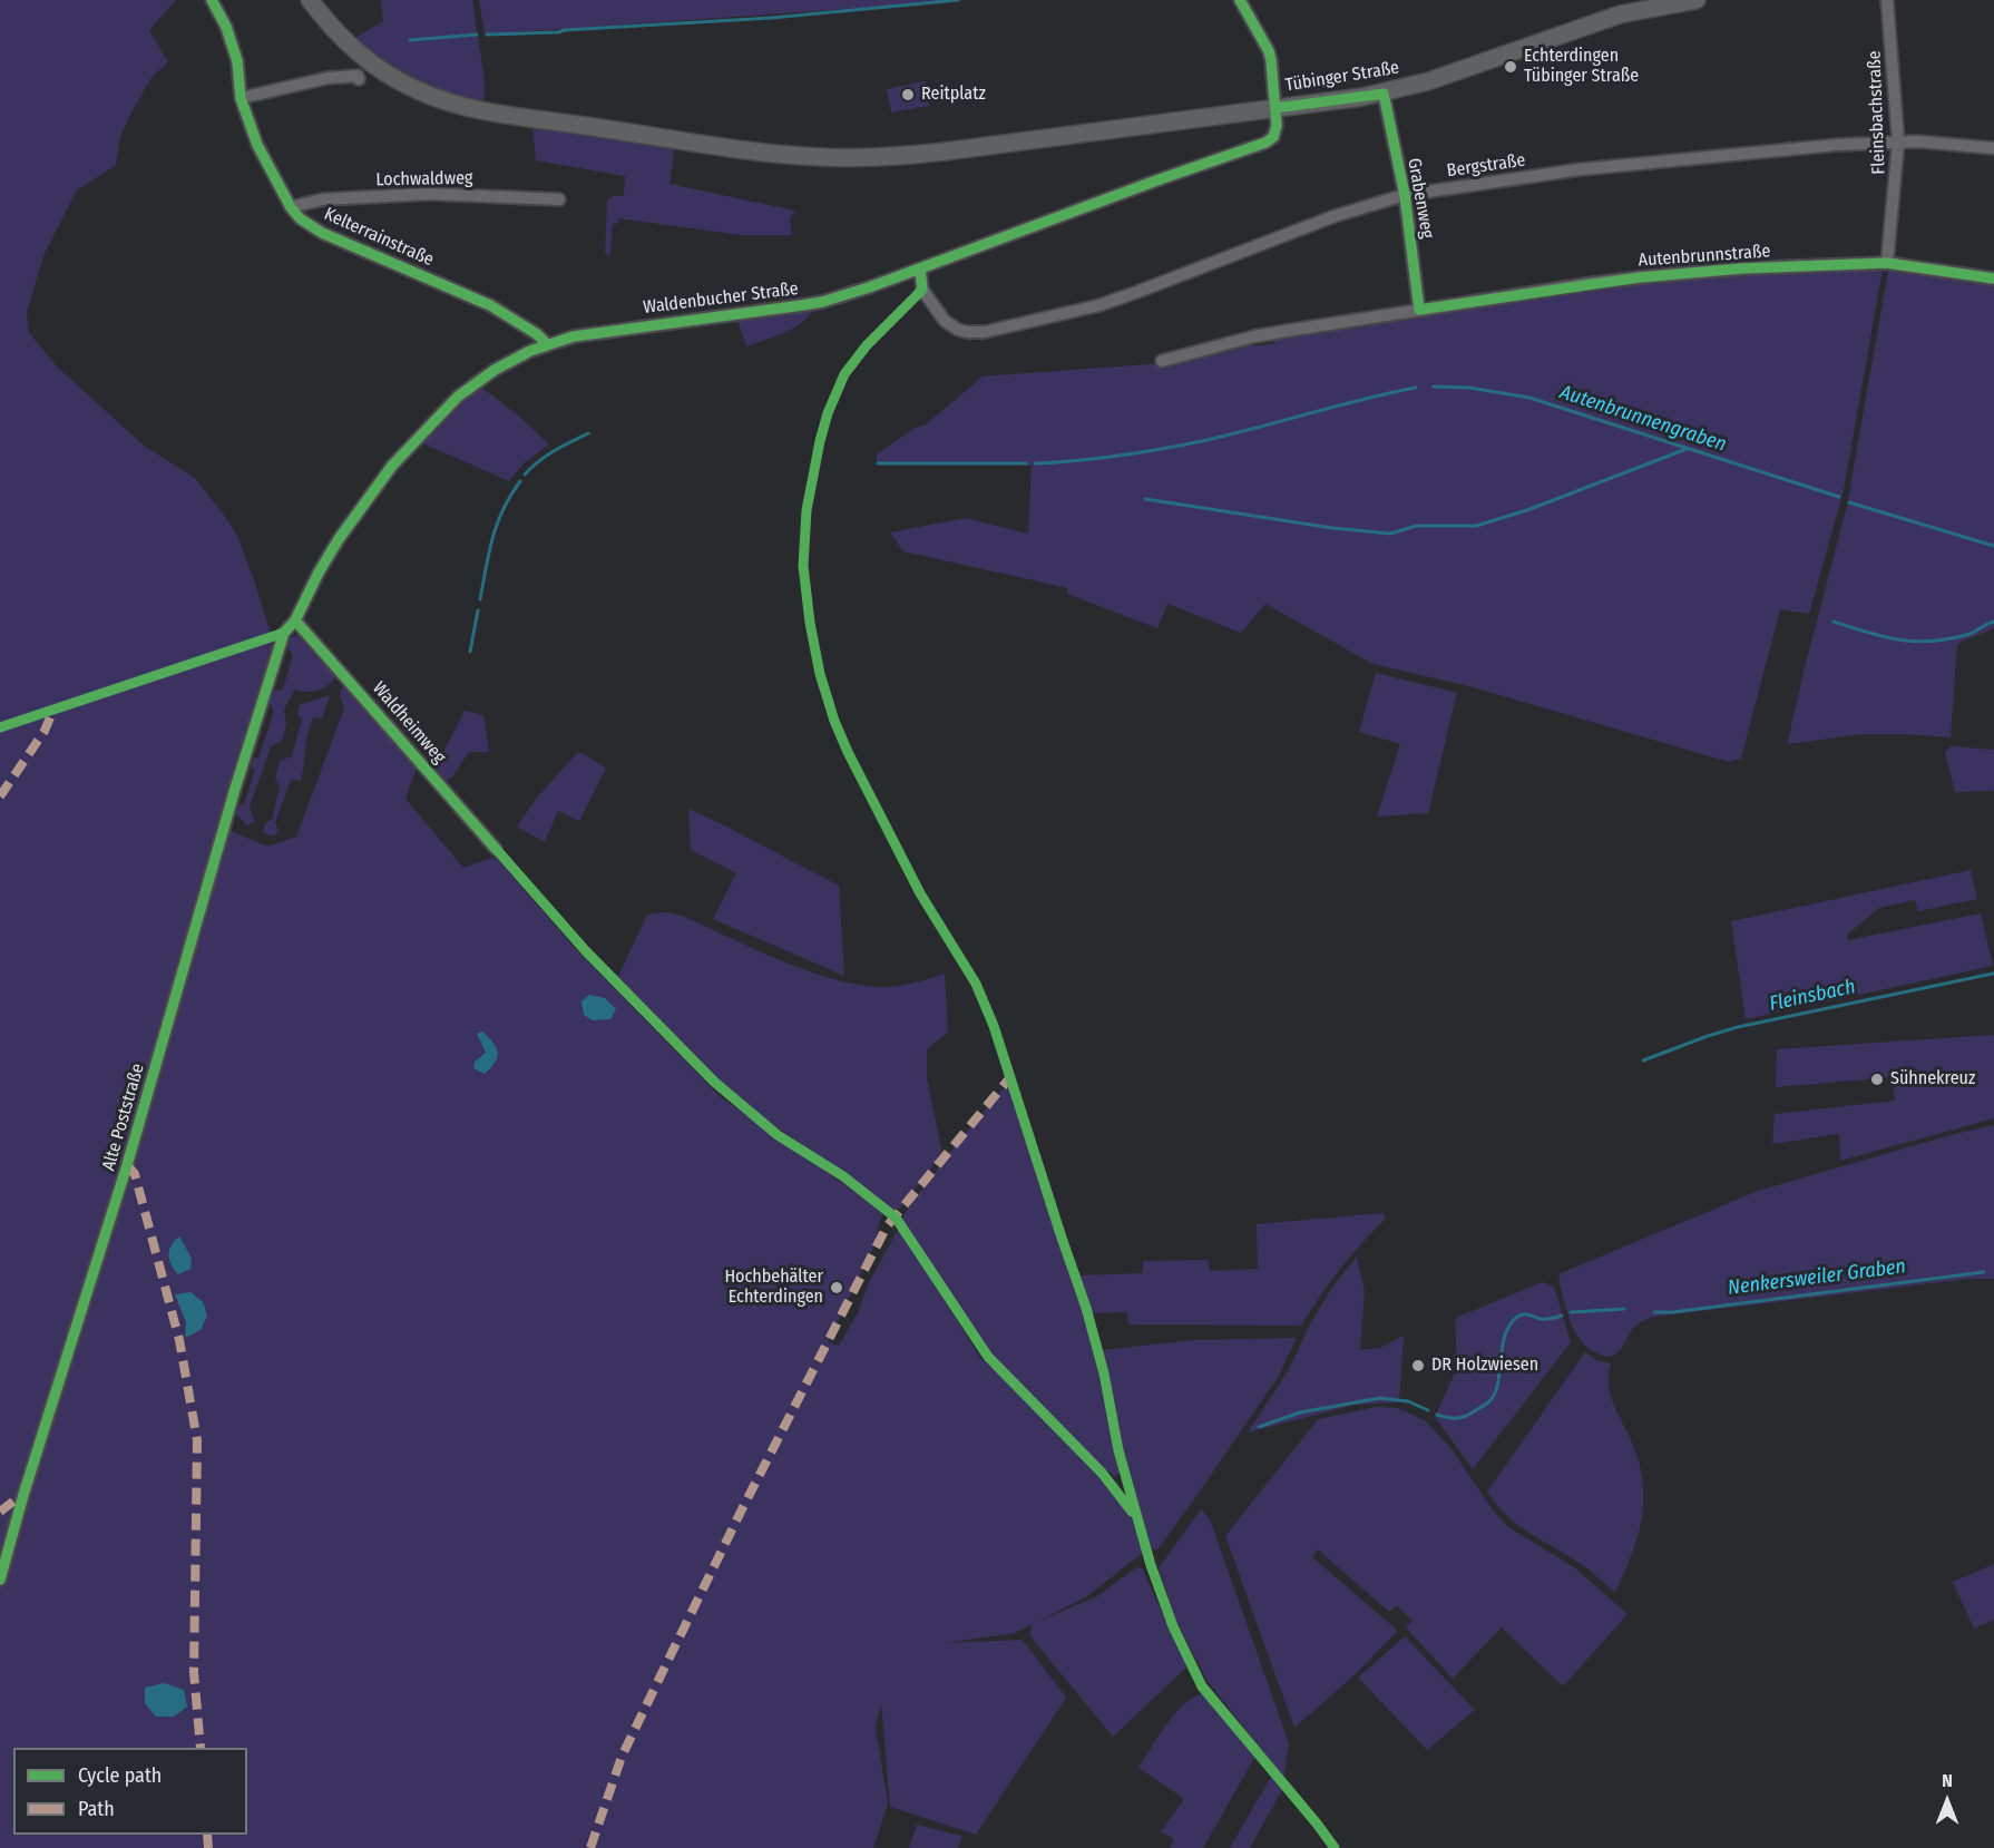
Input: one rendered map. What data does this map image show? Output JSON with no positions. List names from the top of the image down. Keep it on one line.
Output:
{"streets":{"main road":["Tübinger Straße"],"street":["Fleinsbachstraße","Bergstraße","Lochwaldweg","Grabenweg","Kelterrainstraße","Autenbrunnstraße","Waldenbucher Straße","Waldheimweg","Alte Poststraße"]},"crossings":[["Tübinger Straße","Grabenweg"],["Tübinger Straße","Waldenbucher Straße"],["Fleinsbachstraße","Bergstraße"],["Fleinsbachstraße","Autenbrunnstraße"],["Bergstraße","Grabenweg"],["Bergstraße","Waldenbucher Straße"],["Lochwaldweg","Kelterrainstraße"],["Grabenweg","Autenbrunnstraße"],["Kelterrainstraße","Waldenbucher Straße"],["Waldenbucher Straße","Waldheimweg"],["Waldenbucher Straße","Alte Poststraße"]],"water":["Autenbrunnengraben","Fleinsbach","Nenkersweiler Graben"],"places":["Echterdingen Tübinger Straße","Reitplatz","Sühnekreuz","Hochbehälter Echterdingen","DR Holzwiesen"],"legend":["Cycle path","Path"],"north":"top"}
